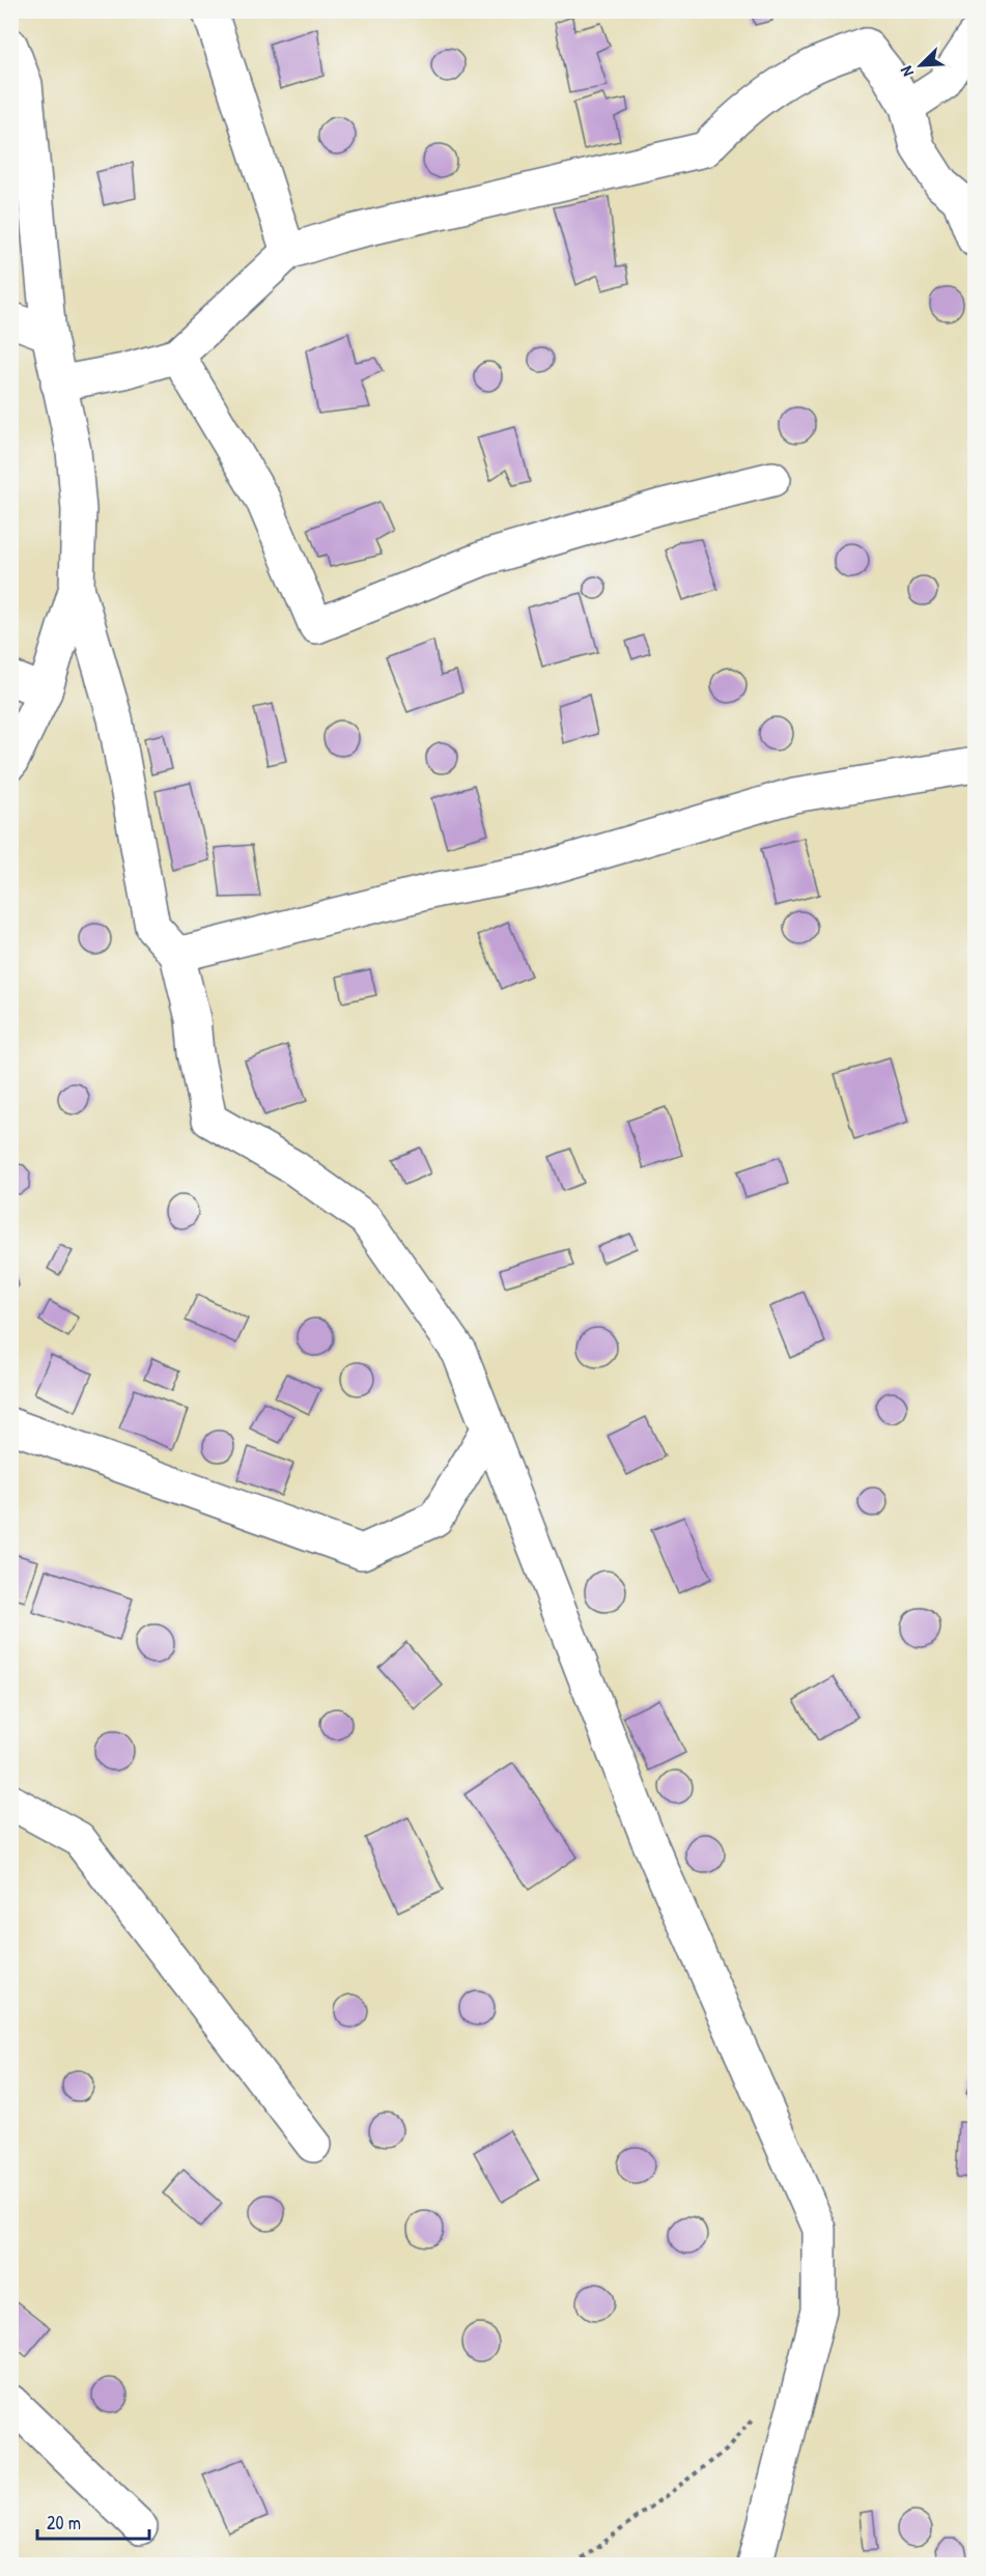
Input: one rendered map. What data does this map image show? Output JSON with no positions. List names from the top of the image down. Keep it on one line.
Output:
{"scale_bar":"20 m","north":"bottom left"}
